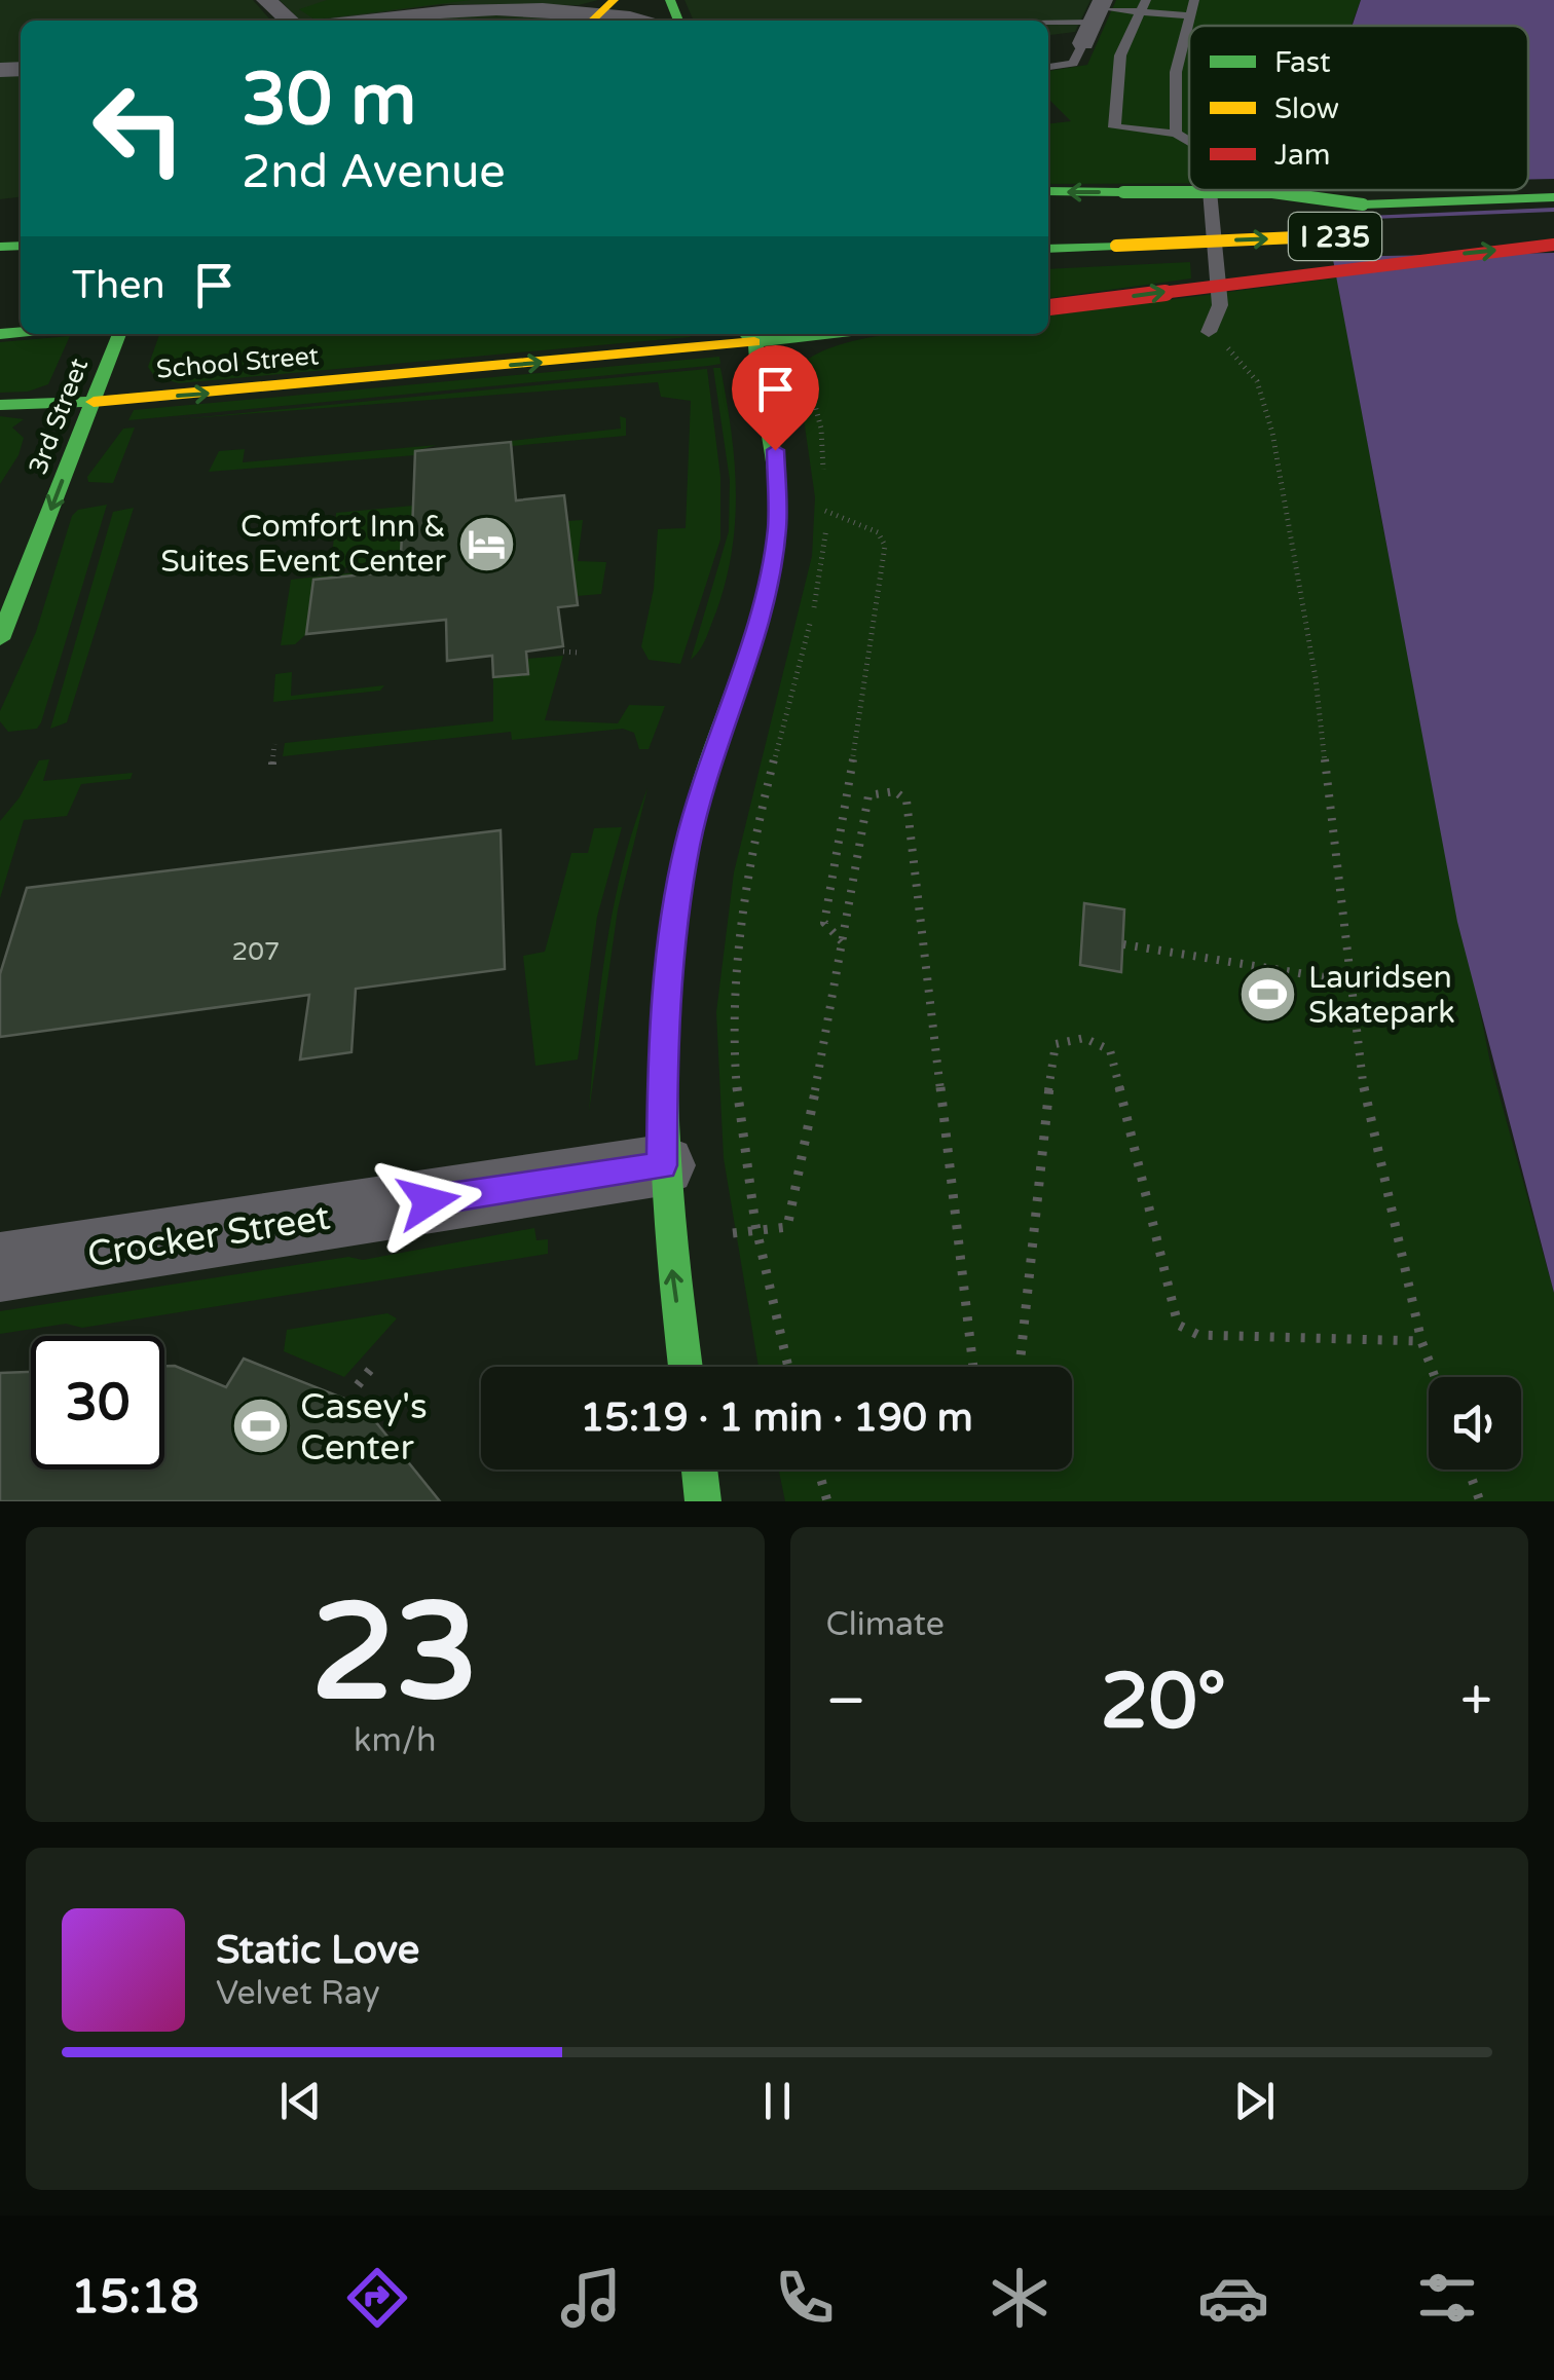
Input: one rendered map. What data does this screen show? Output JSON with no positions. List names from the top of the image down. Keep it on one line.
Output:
{"streets":{"main road":["I 235","School Street","3rd Street"],"street":["Crocker Street"]},"crossings":[["School Street","3rd Street"]],"one_way":["School Street","3rd Street"],"places":{"hotel":["Comfort Inn & Suites Event Center"],"sports":["Lauridsen Skatepark","Casey's Center"]},"house_numbers":["207"],"legend":["Fast","Slow","Jam"],"page":{"turn":["30 m","2nd Avenue"],"then":"Then","limit":"30","trip":"15:19 · 1 min · 190 m","tile":[["23","km/h"],"Climate"],"heat":["−","20°","+"],"song":["Static Love","Velvet Ray"],"tabs":"15:18"}}
